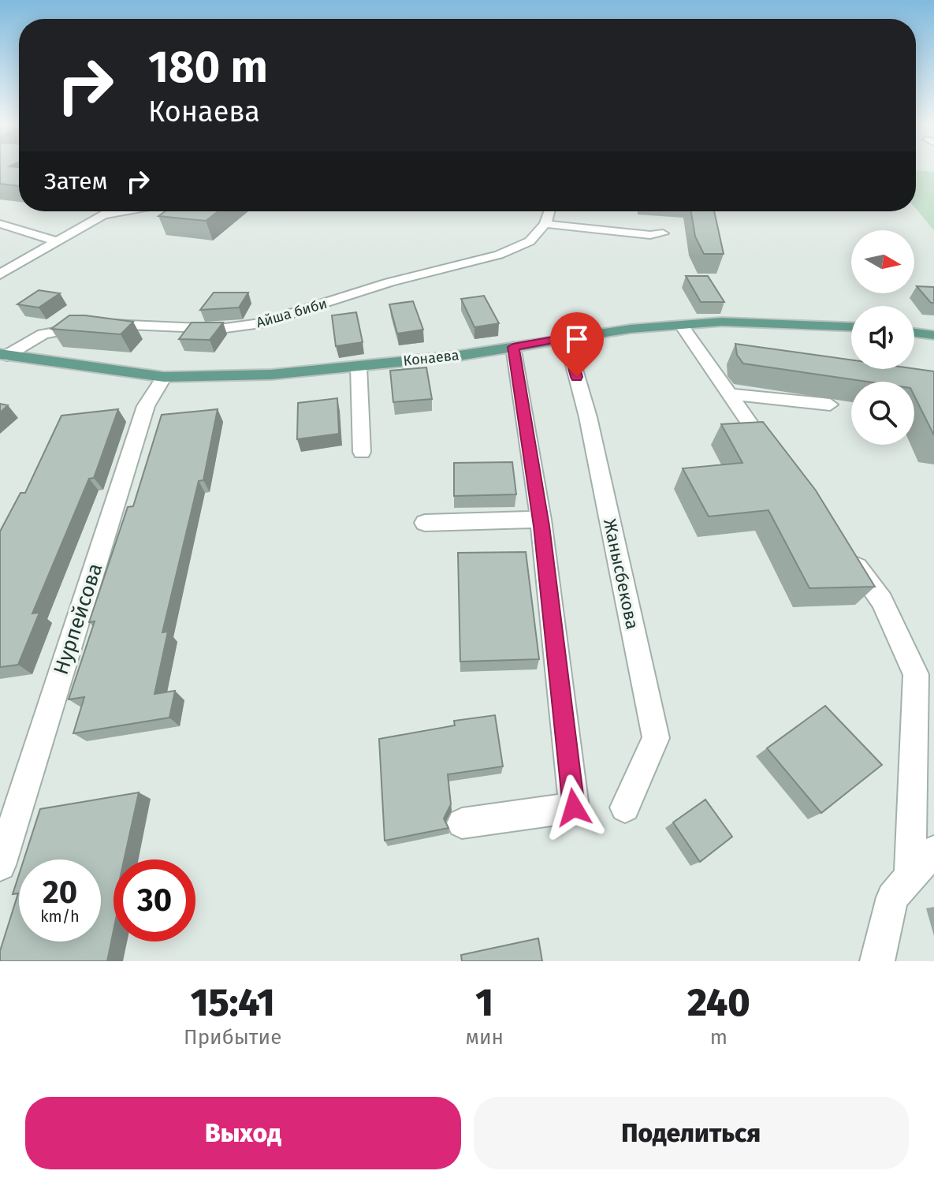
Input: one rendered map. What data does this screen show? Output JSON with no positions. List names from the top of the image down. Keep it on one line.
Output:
{"streets":{"main road":["Конаева"],"street":["Айша биби","Жанысбекова","Нурпейсова"]},"crossings":[["Айша биби","Конаева"],["Конаева","Жанысбекова"],["Конаева","Нурпейсова"]],"north":"right","page":{"turn":["180 m","Конаева"],"then":"Затем","speed":"20 km/h","limit":"30","eta":["15:41","Прибытие","1","мин","240","m"],"buttons":["Выход","Поделиться"]}}
